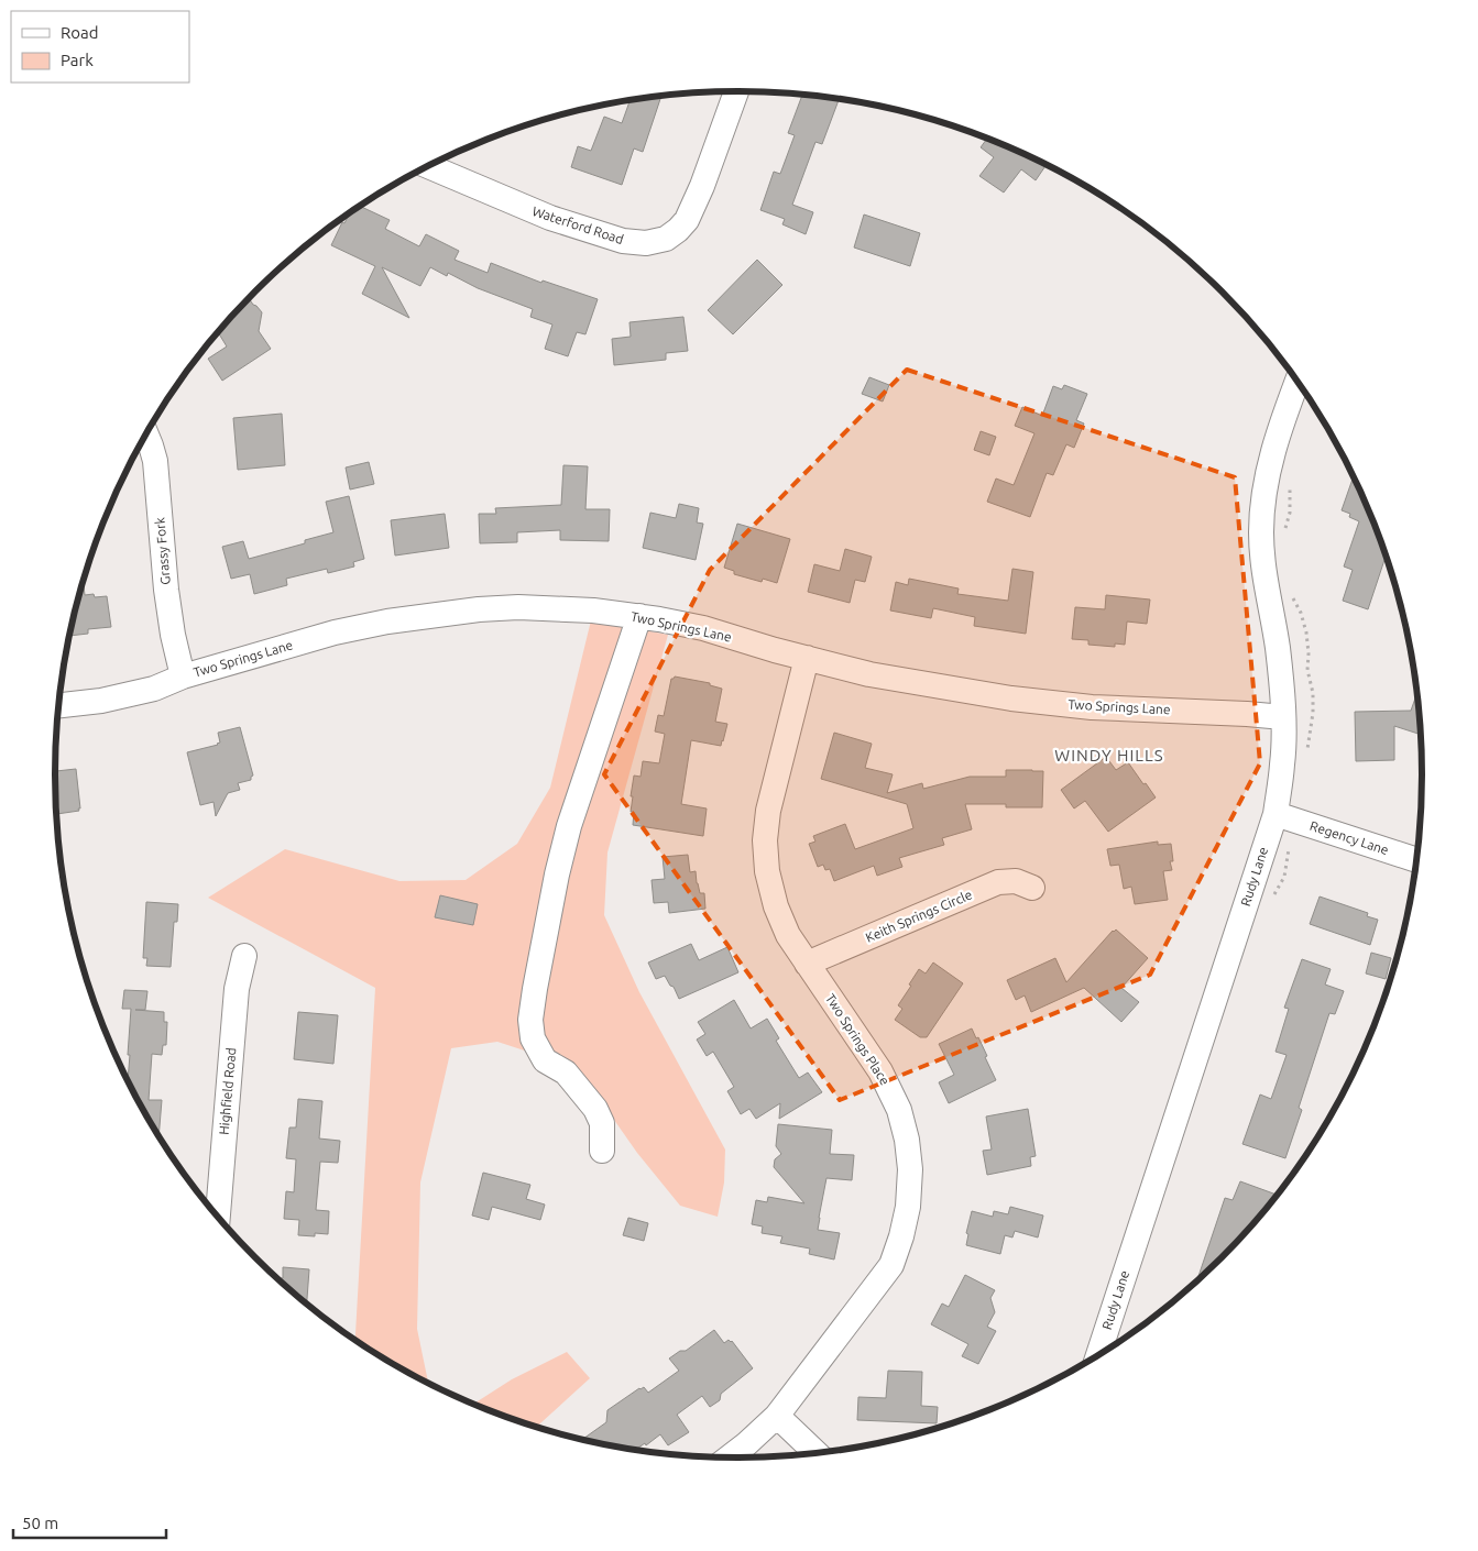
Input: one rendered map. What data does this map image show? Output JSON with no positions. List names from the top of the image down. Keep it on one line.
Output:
{"streets":{"street":["Waterford Road","Grassy Fork","Two Springs Lane","Regency Lane","Rudy Lane","Keith Springs Circle","Two Springs Place","Highfield Road"]},"crossings":[["Grassy Fork","Two Springs Lane"],["Two Springs Lane","Rudy Lane"],["Two Springs Lane","Two Springs Place"],["Regency Lane","Rudy Lane"],["Keith Springs Circle","Two Springs Place"]],"districts":["WINDY HILLS"],"legend":["Road","Park"],"scale_bar":"50 m"}
